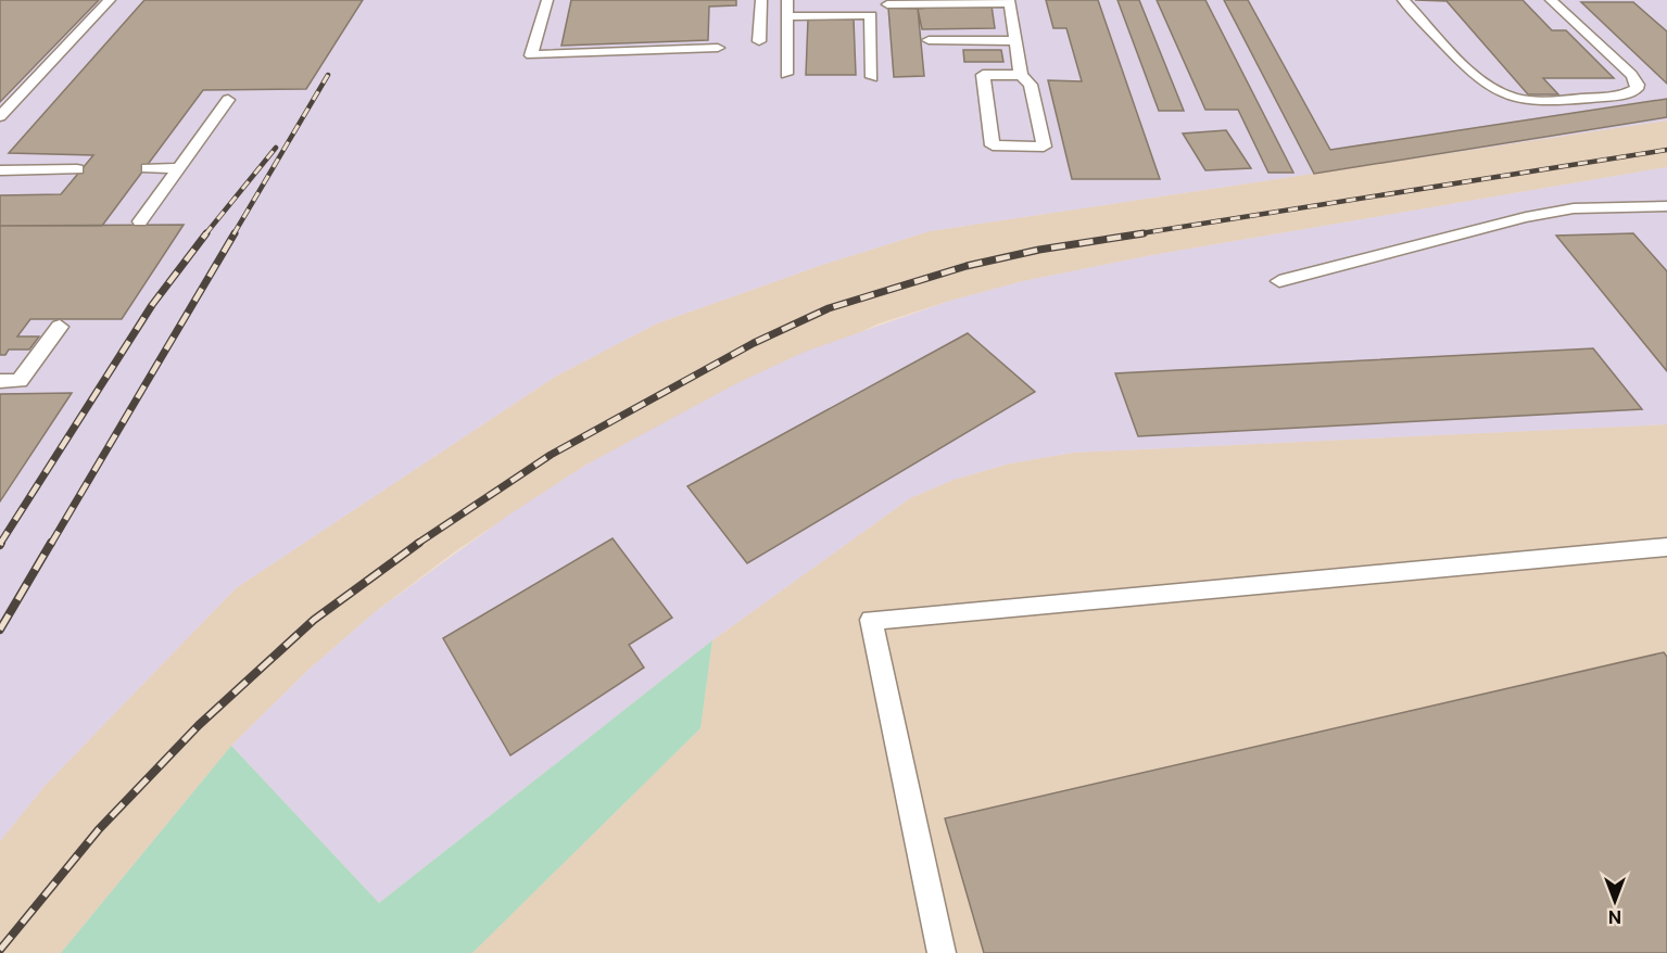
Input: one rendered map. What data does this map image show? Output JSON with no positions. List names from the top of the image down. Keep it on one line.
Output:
{"north":"bottom"}
